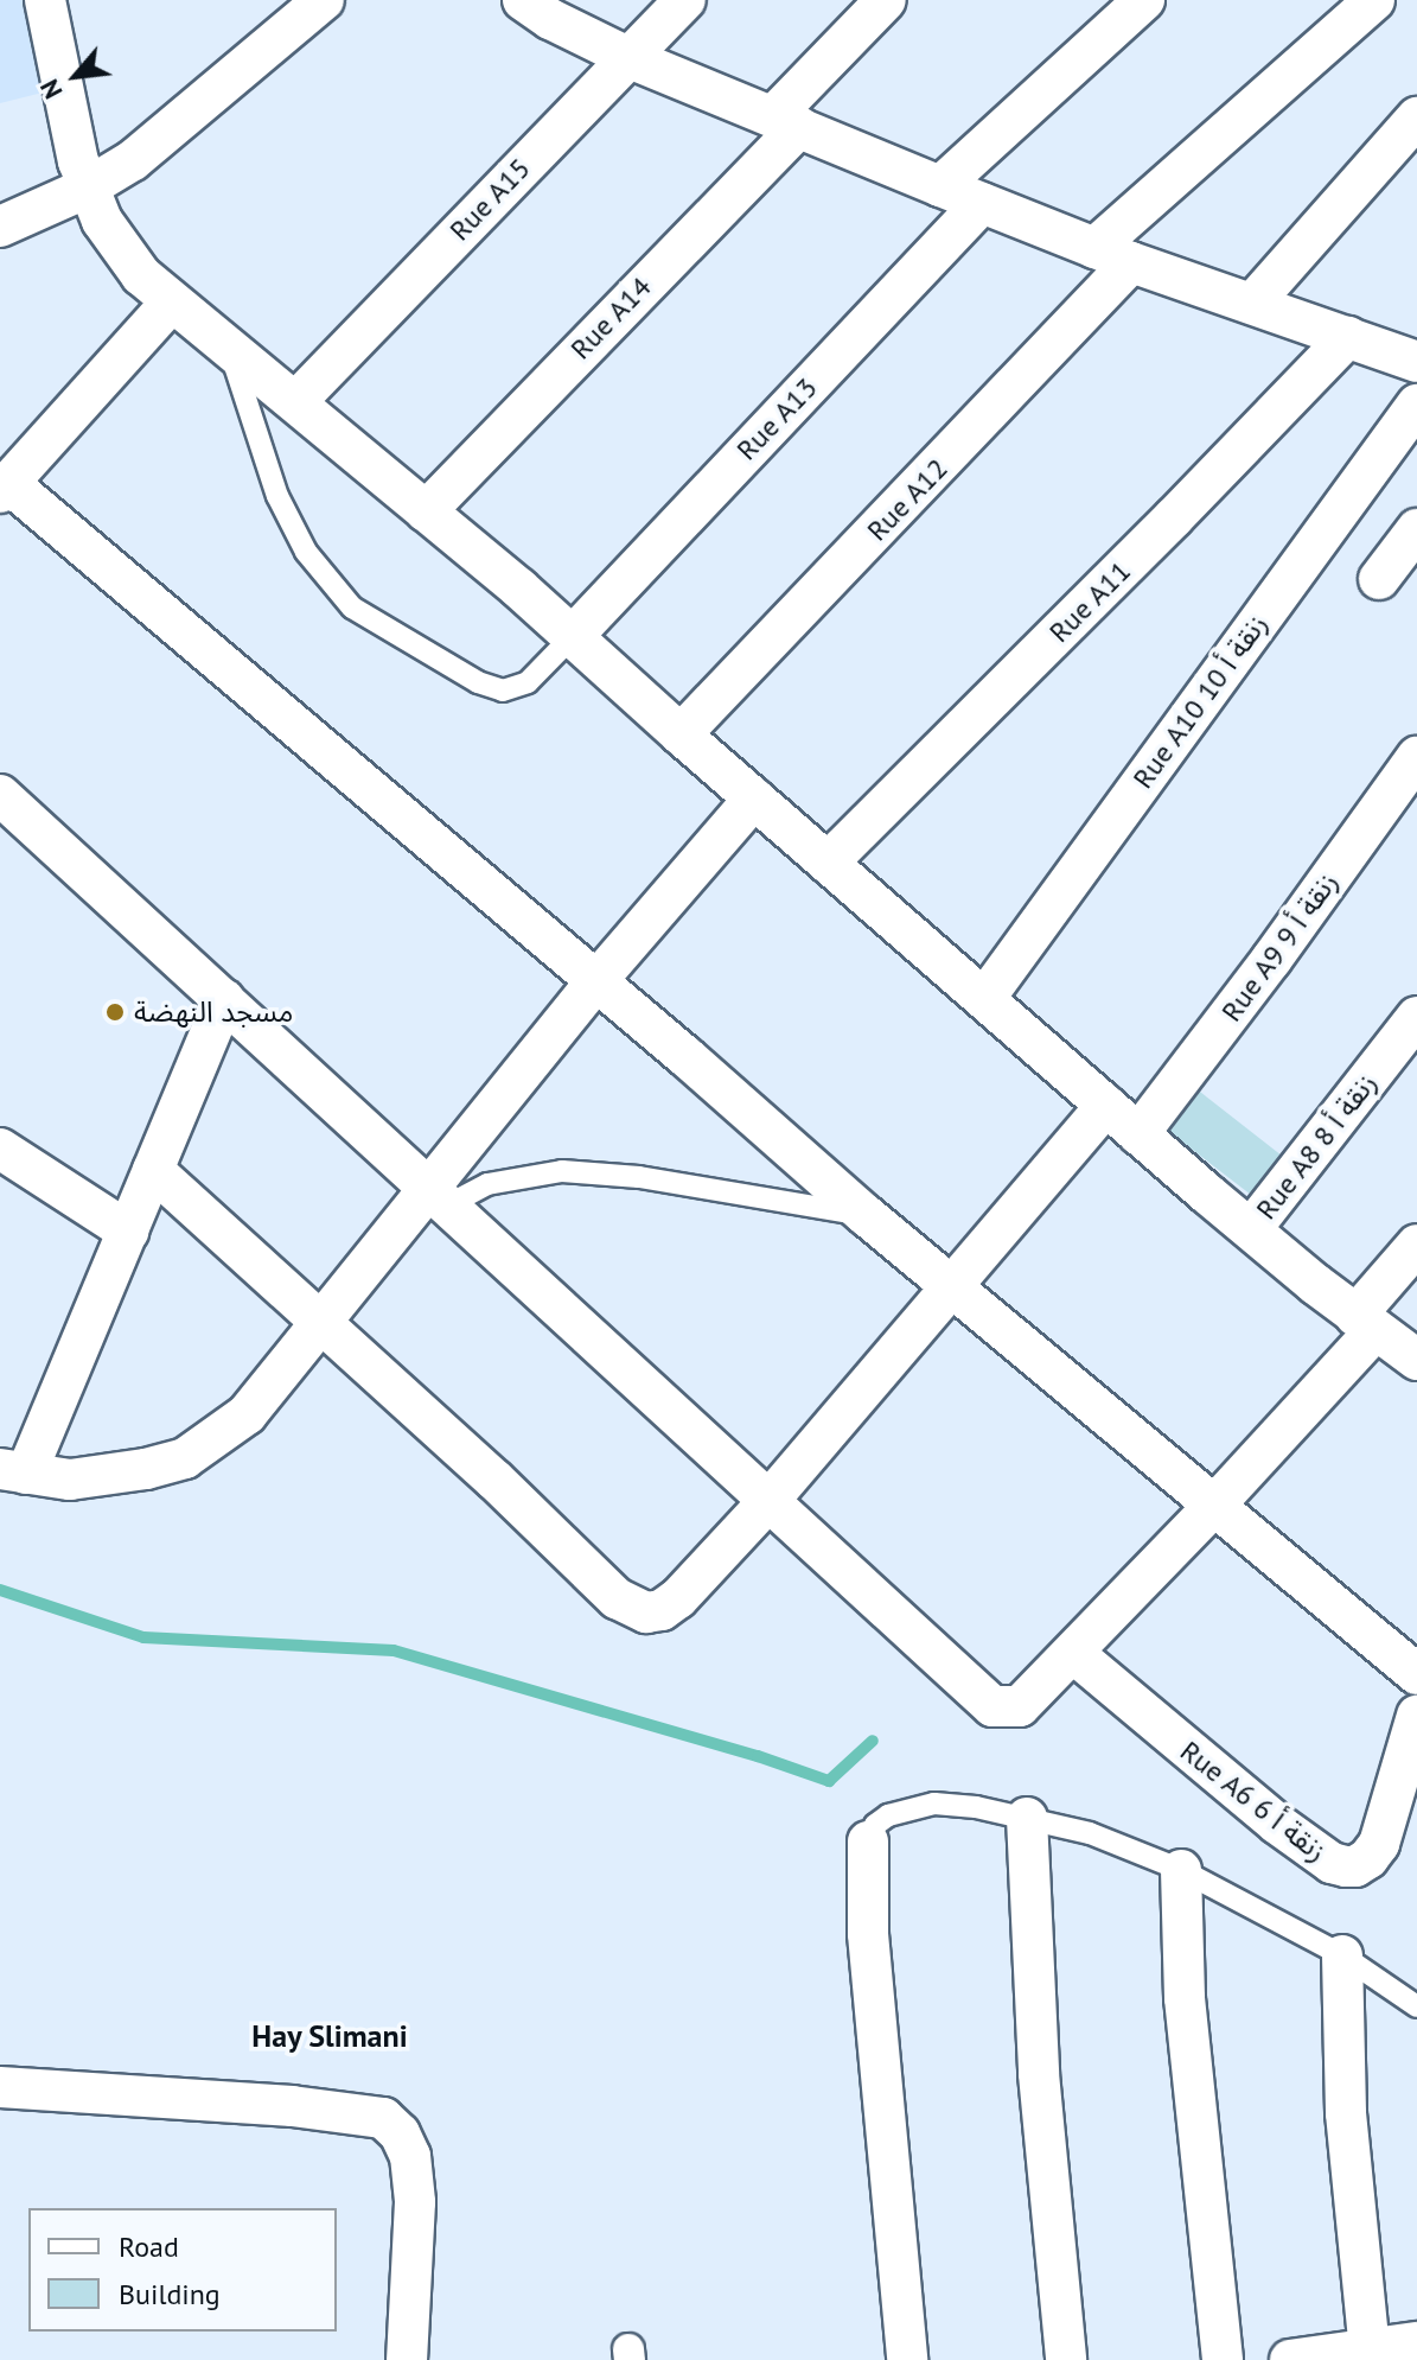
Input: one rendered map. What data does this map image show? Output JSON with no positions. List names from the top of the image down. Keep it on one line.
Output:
{"streets":{"street":["Rue A15","Rue A14","Rue A13","Rue A12","Rue A11","Rue A10 زنقة أ 10","Rue A9 زنقة أ 9","Rue A8 زنقة أ 8","Rue A6 زنقة أ 6"]},"districts":["Hay Slimani"],"places":["مسجد النهضة"],"legend":["Road","Building"],"north":"bottom left"}
